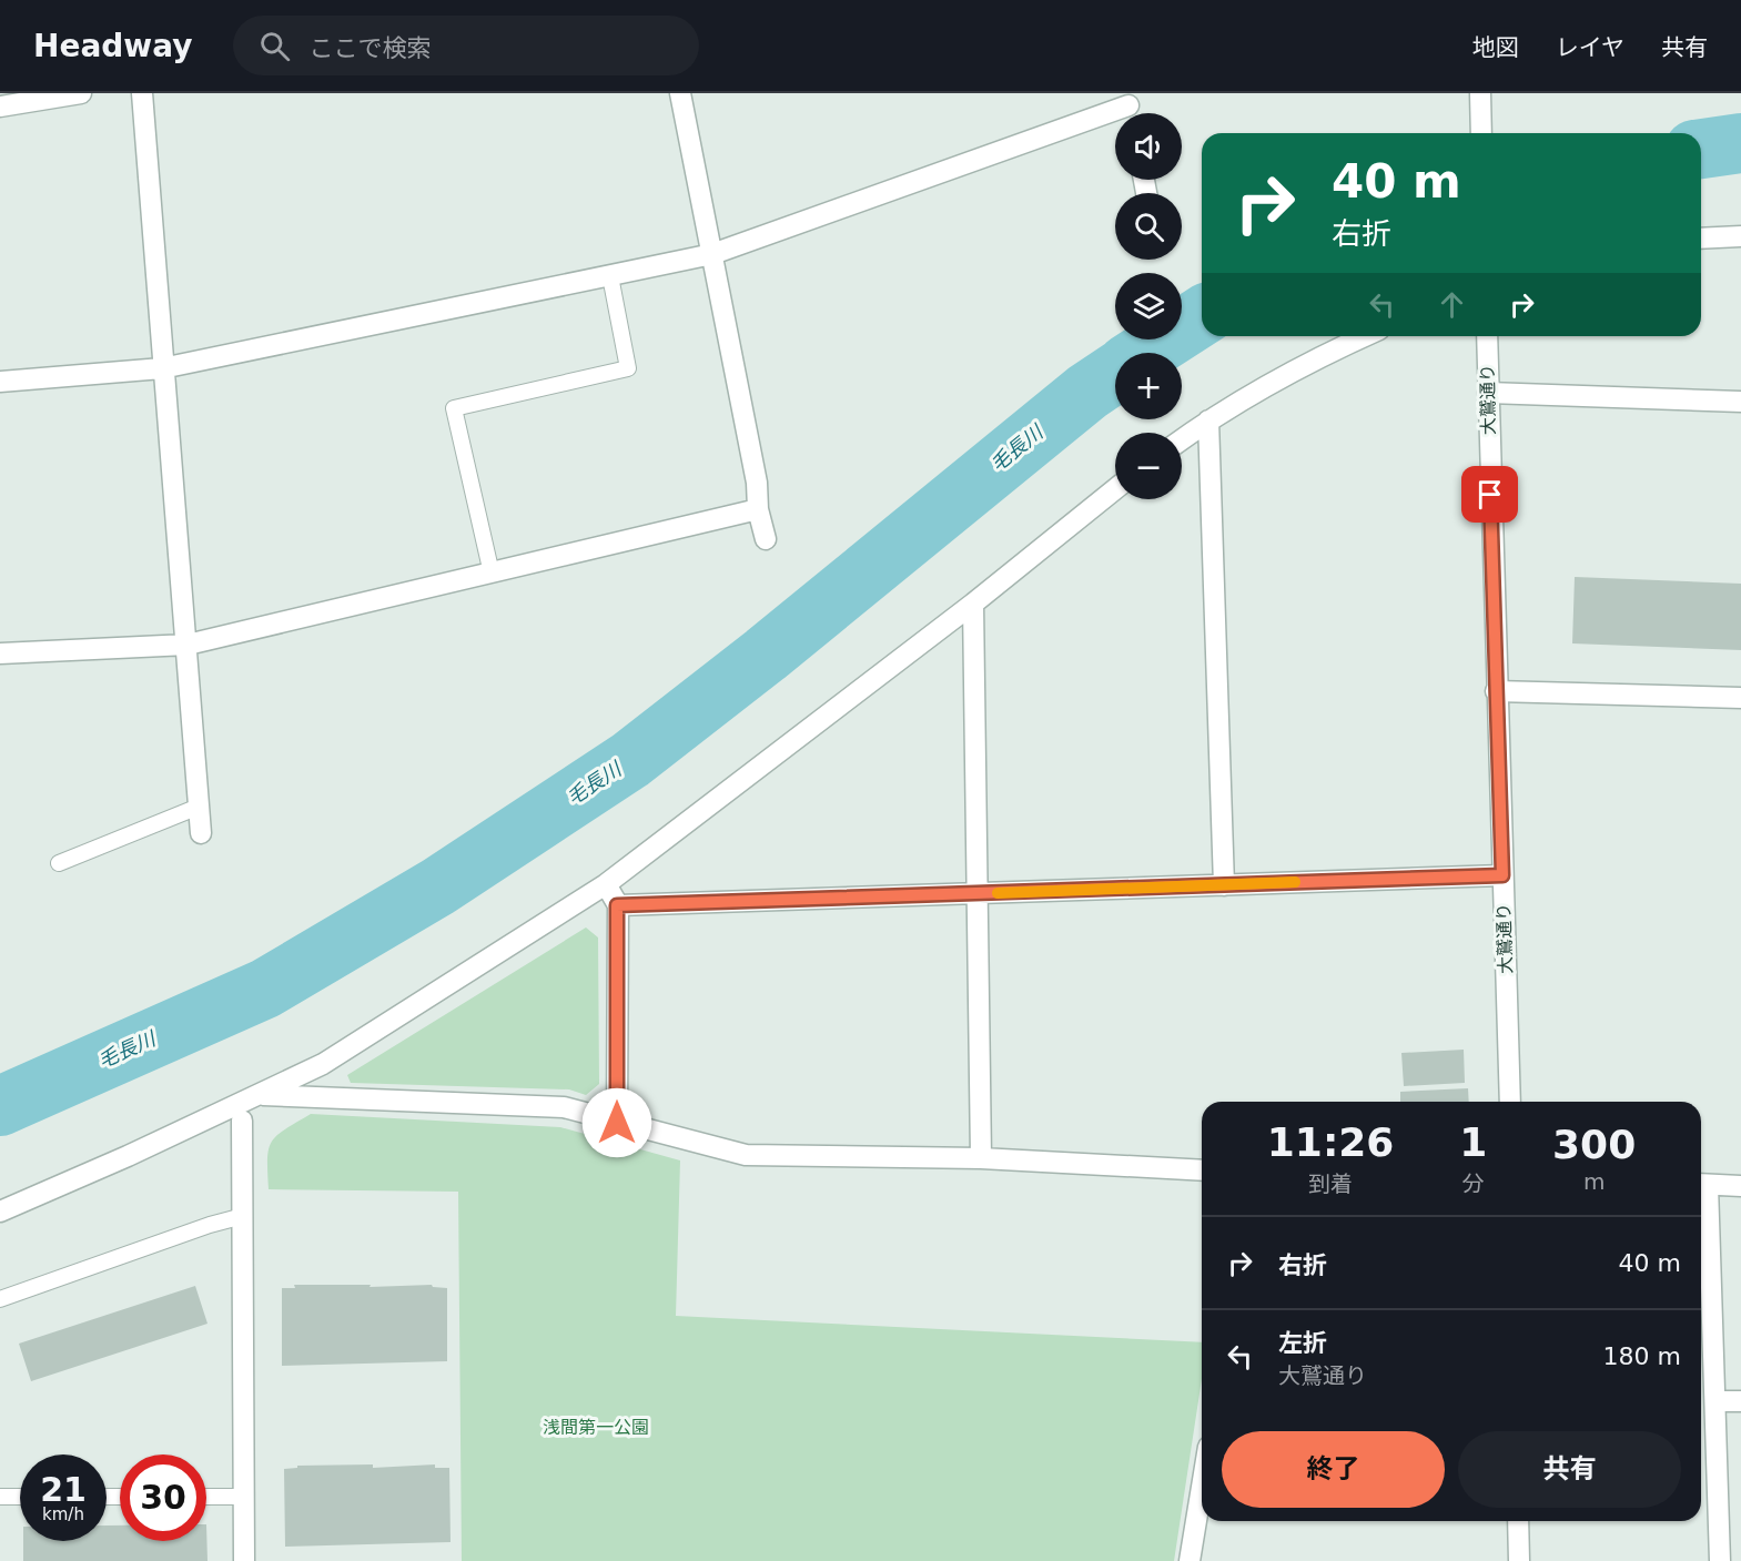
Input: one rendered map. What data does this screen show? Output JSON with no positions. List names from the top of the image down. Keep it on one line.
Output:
{"streets":{"street":["大鷲通り"]},"water":["毛長川"],"parks":["浅間第一公園"],"page":{"header":"Headway","search":"ここで検索","nav":["地図","レイヤ","共有"],"map_buttons":["+","−"],"turn":["40 m","右折"],"eta":["11:26","到着","1","分","300","m"],"list":[{"name":"右折","value":"40 m"},{"name":"左折","note":"大鷲通り","value":"180 m"}],"buttons":["終了","共有"],"speed":"21 km/h","limit":"30"}}
